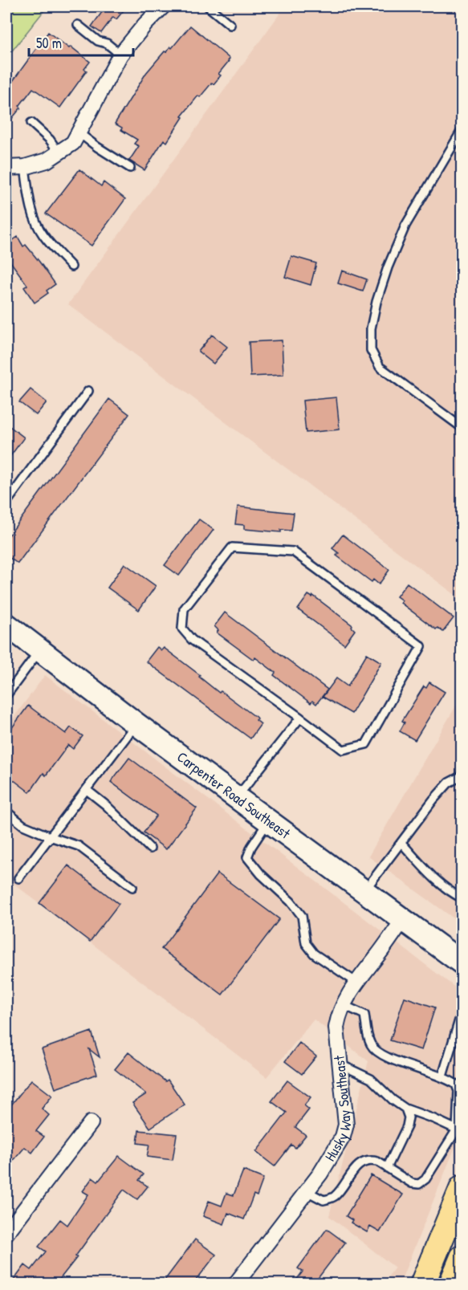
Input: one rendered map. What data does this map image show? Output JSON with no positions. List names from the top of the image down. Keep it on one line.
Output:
{"streets":{"main road":["Carpenter Road Southeast"],"street":["Husky Way Southeast"]},"crossings":[["Carpenter Road Southeast","Husky Way Southeast"]],"scale_bar":"50 m"}
